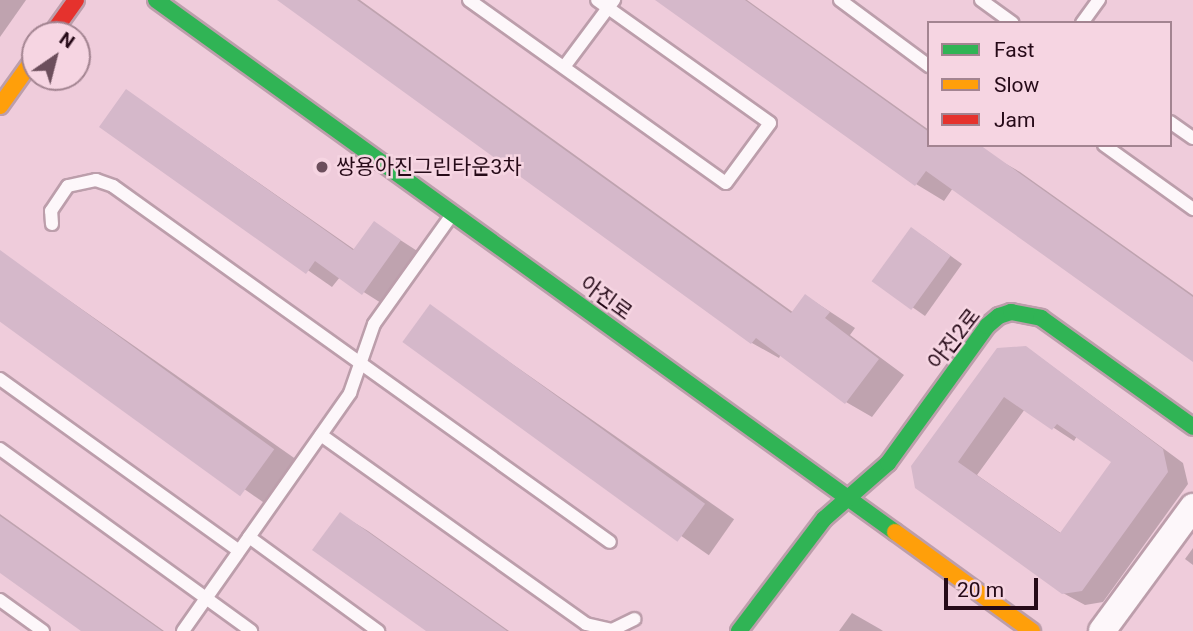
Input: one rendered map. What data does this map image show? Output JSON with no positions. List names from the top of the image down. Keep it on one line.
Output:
{"streets":{"street":["아진로","아진2로"]},"crossings":[["아진로","아진2로"]],"places":["쌍용아진그린타운3차"],"legend":["Fast","Slow","Jam"],"scale_bar":"20 m","north":"top right"}
